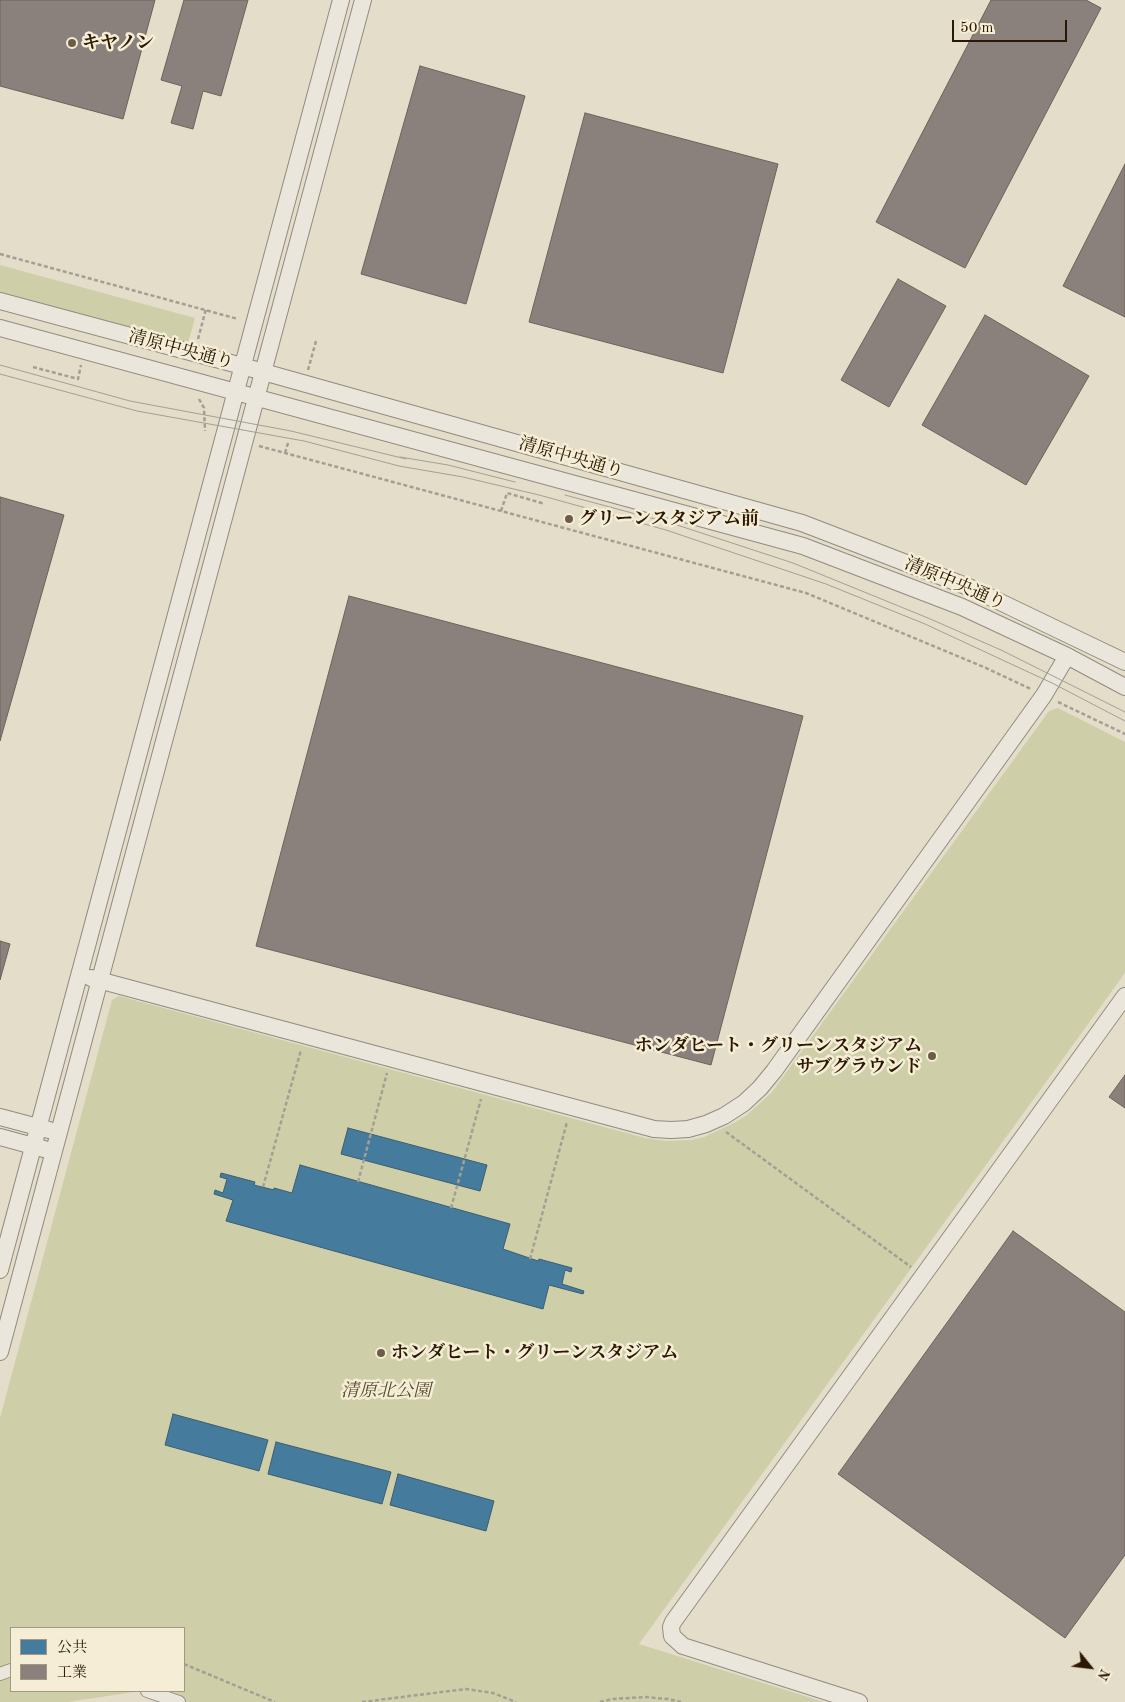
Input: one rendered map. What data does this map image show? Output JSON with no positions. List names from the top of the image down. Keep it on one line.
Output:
{"streets":{"street":["清原中央通り"]},"parks":["清原北公園"],"places":["キヤノン","グリーンスタジアム前","ホンダヒート・グリーンスタジアム サブグラウンド","ホンダヒート・グリーンスタジアム"],"legend":["公共","工業"],"scale_bar":"50 m","north":"bottom right"}
